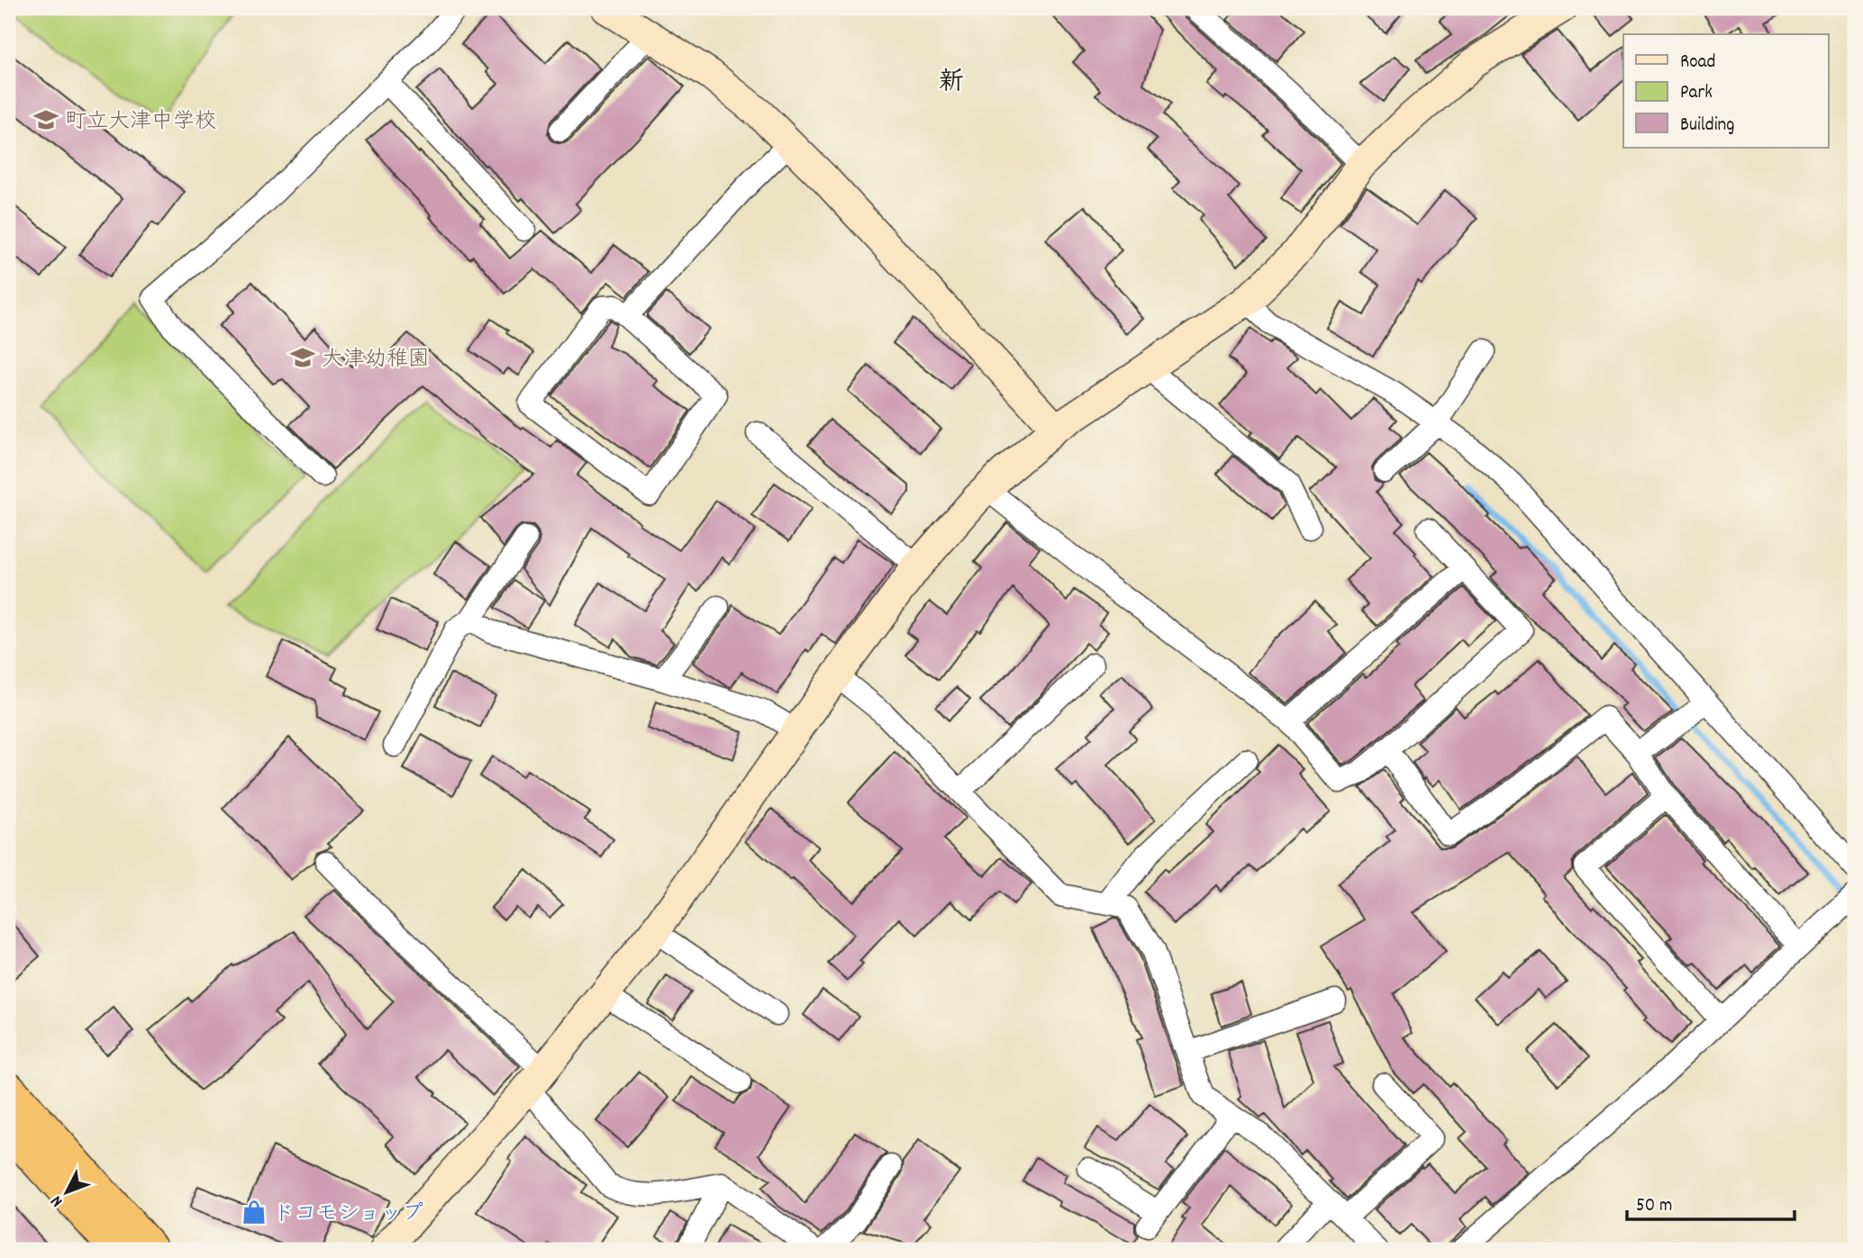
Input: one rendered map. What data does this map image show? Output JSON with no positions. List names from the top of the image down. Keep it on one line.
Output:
{"districts":["新"],"places":{"school or university":["町立大津中学校","大津幼稚園"],"shop":["ドコモショップ"]},"legend":["Road","Park","Building"],"scale_bar":"50 m","north":"bottom left"}
